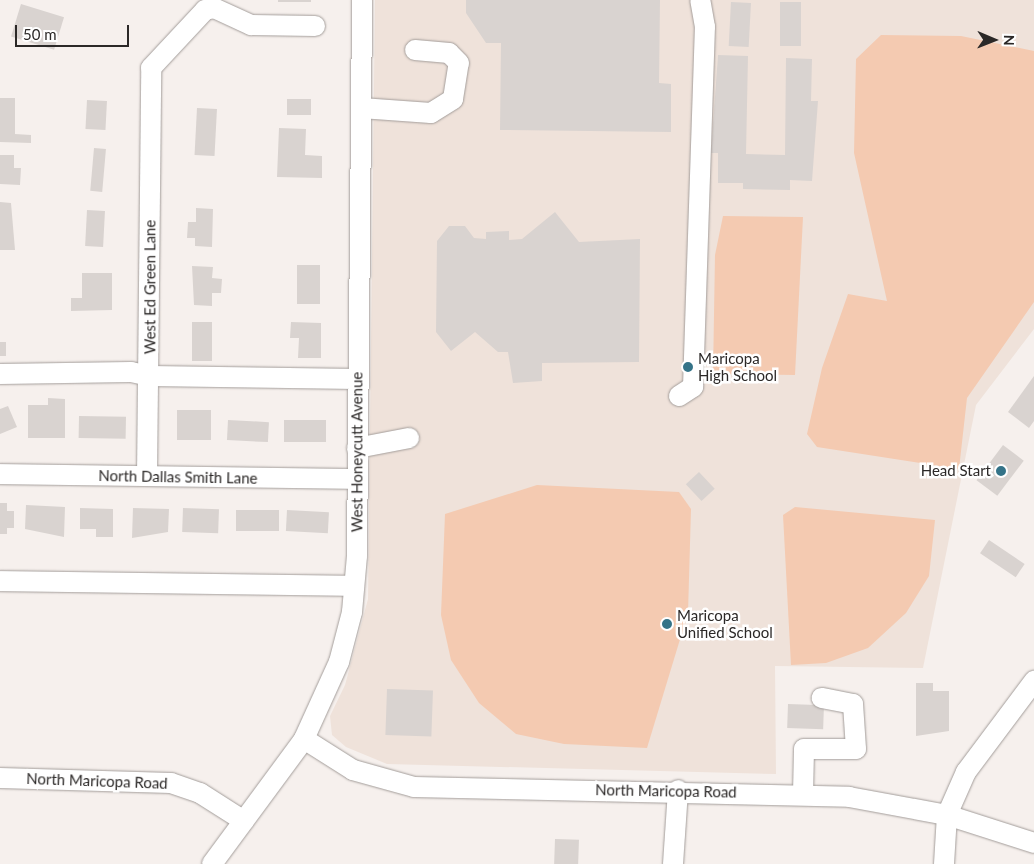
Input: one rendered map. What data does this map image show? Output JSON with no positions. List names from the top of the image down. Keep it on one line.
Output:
{"streets":{"street":["West Ed Green Lane","West Honeycutt Avenue","North Dallas Smith Lane","North Maricopa Road"]},"crossings":[["West Ed Green Lane","North Dallas Smith Lane"],["West Honeycutt Avenue","North Dallas Smith Lane"],["West Honeycutt Avenue","North Maricopa Road"]],"places":["Maricopa High School","Head Start","Maricopa Unified School"],"scale_bar":"50 m","north":"right"}
